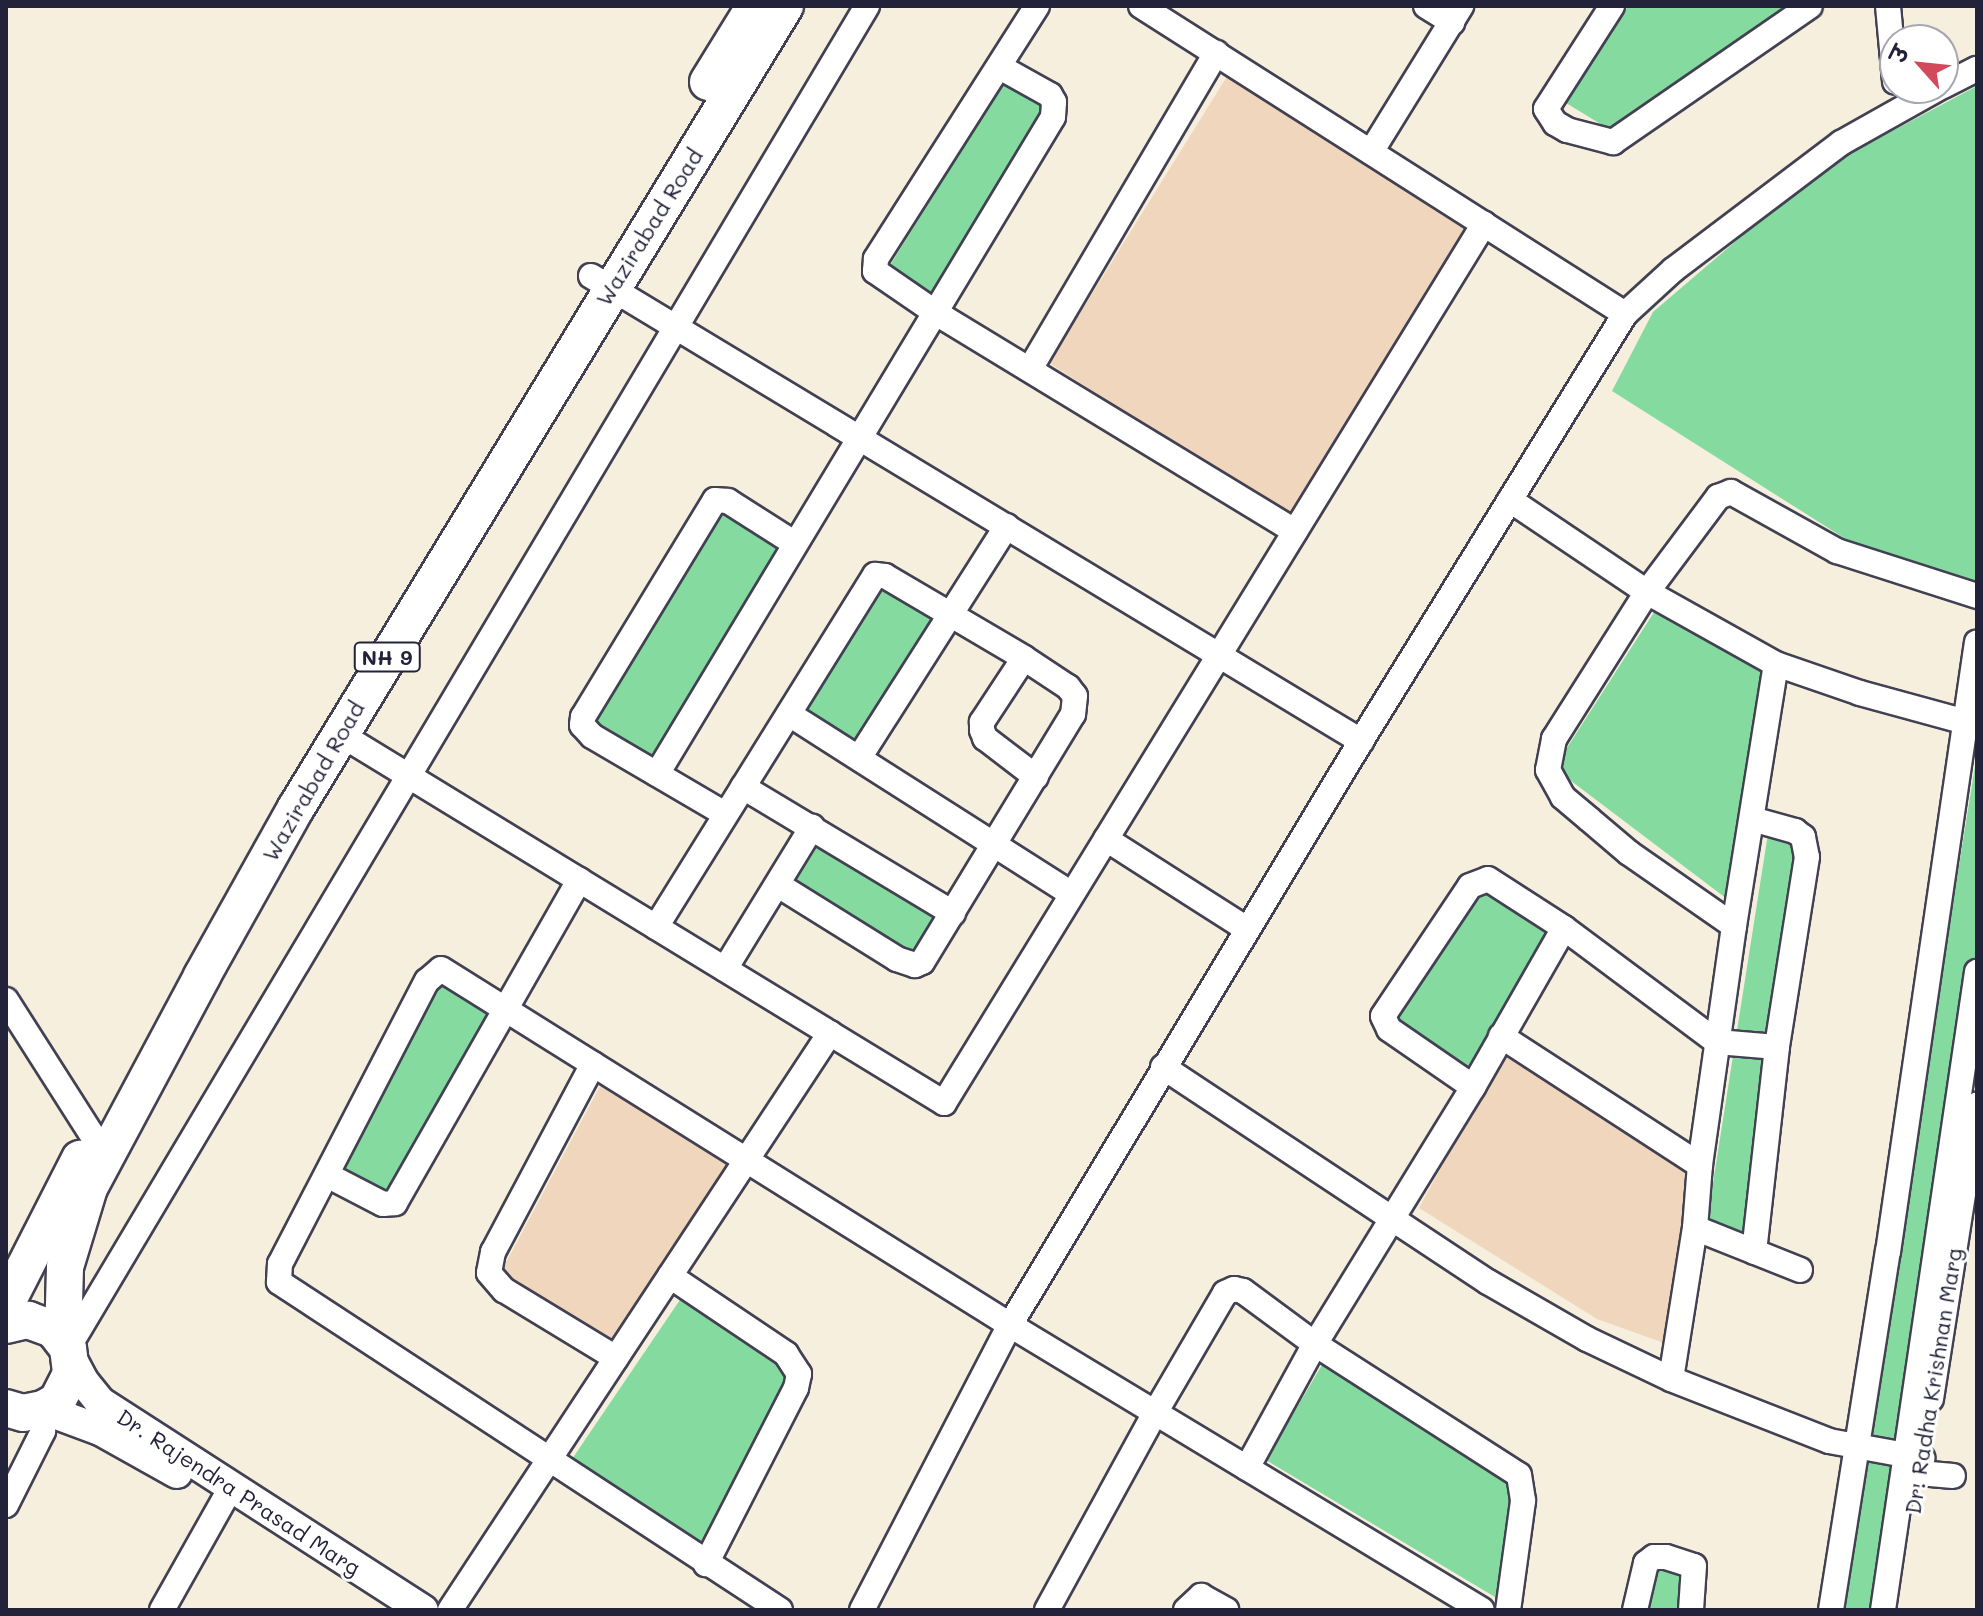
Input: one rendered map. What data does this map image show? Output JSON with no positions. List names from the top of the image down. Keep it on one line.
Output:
{"streets":{"highway":["Wazirabad Road","NH 9"],"main road":["Dr. Rajendra Prasad Marg"],"street":["Dr. Radha Krishnan Marg"]},"crossings":[["Wazirabad Road","Dr. Rajendra Prasad Marg"]],"north":"top left"}
